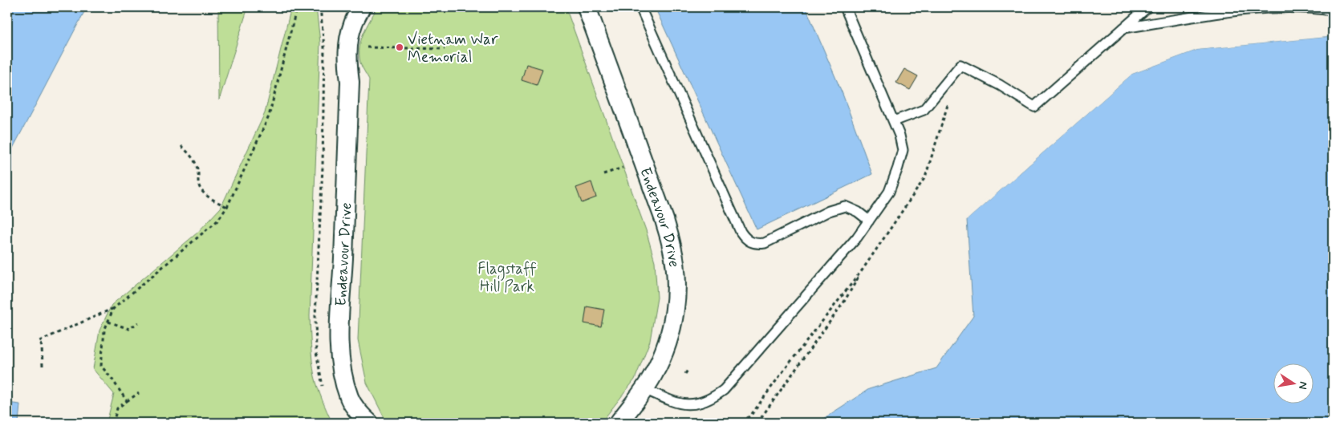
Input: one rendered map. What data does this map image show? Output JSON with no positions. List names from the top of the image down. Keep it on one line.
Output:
{"streets":{"street":["Endeavour Drive"]},"parks":["Flagstaff Hill Park"],"places":["Vietnam War Memorial"],"north":"right"}
